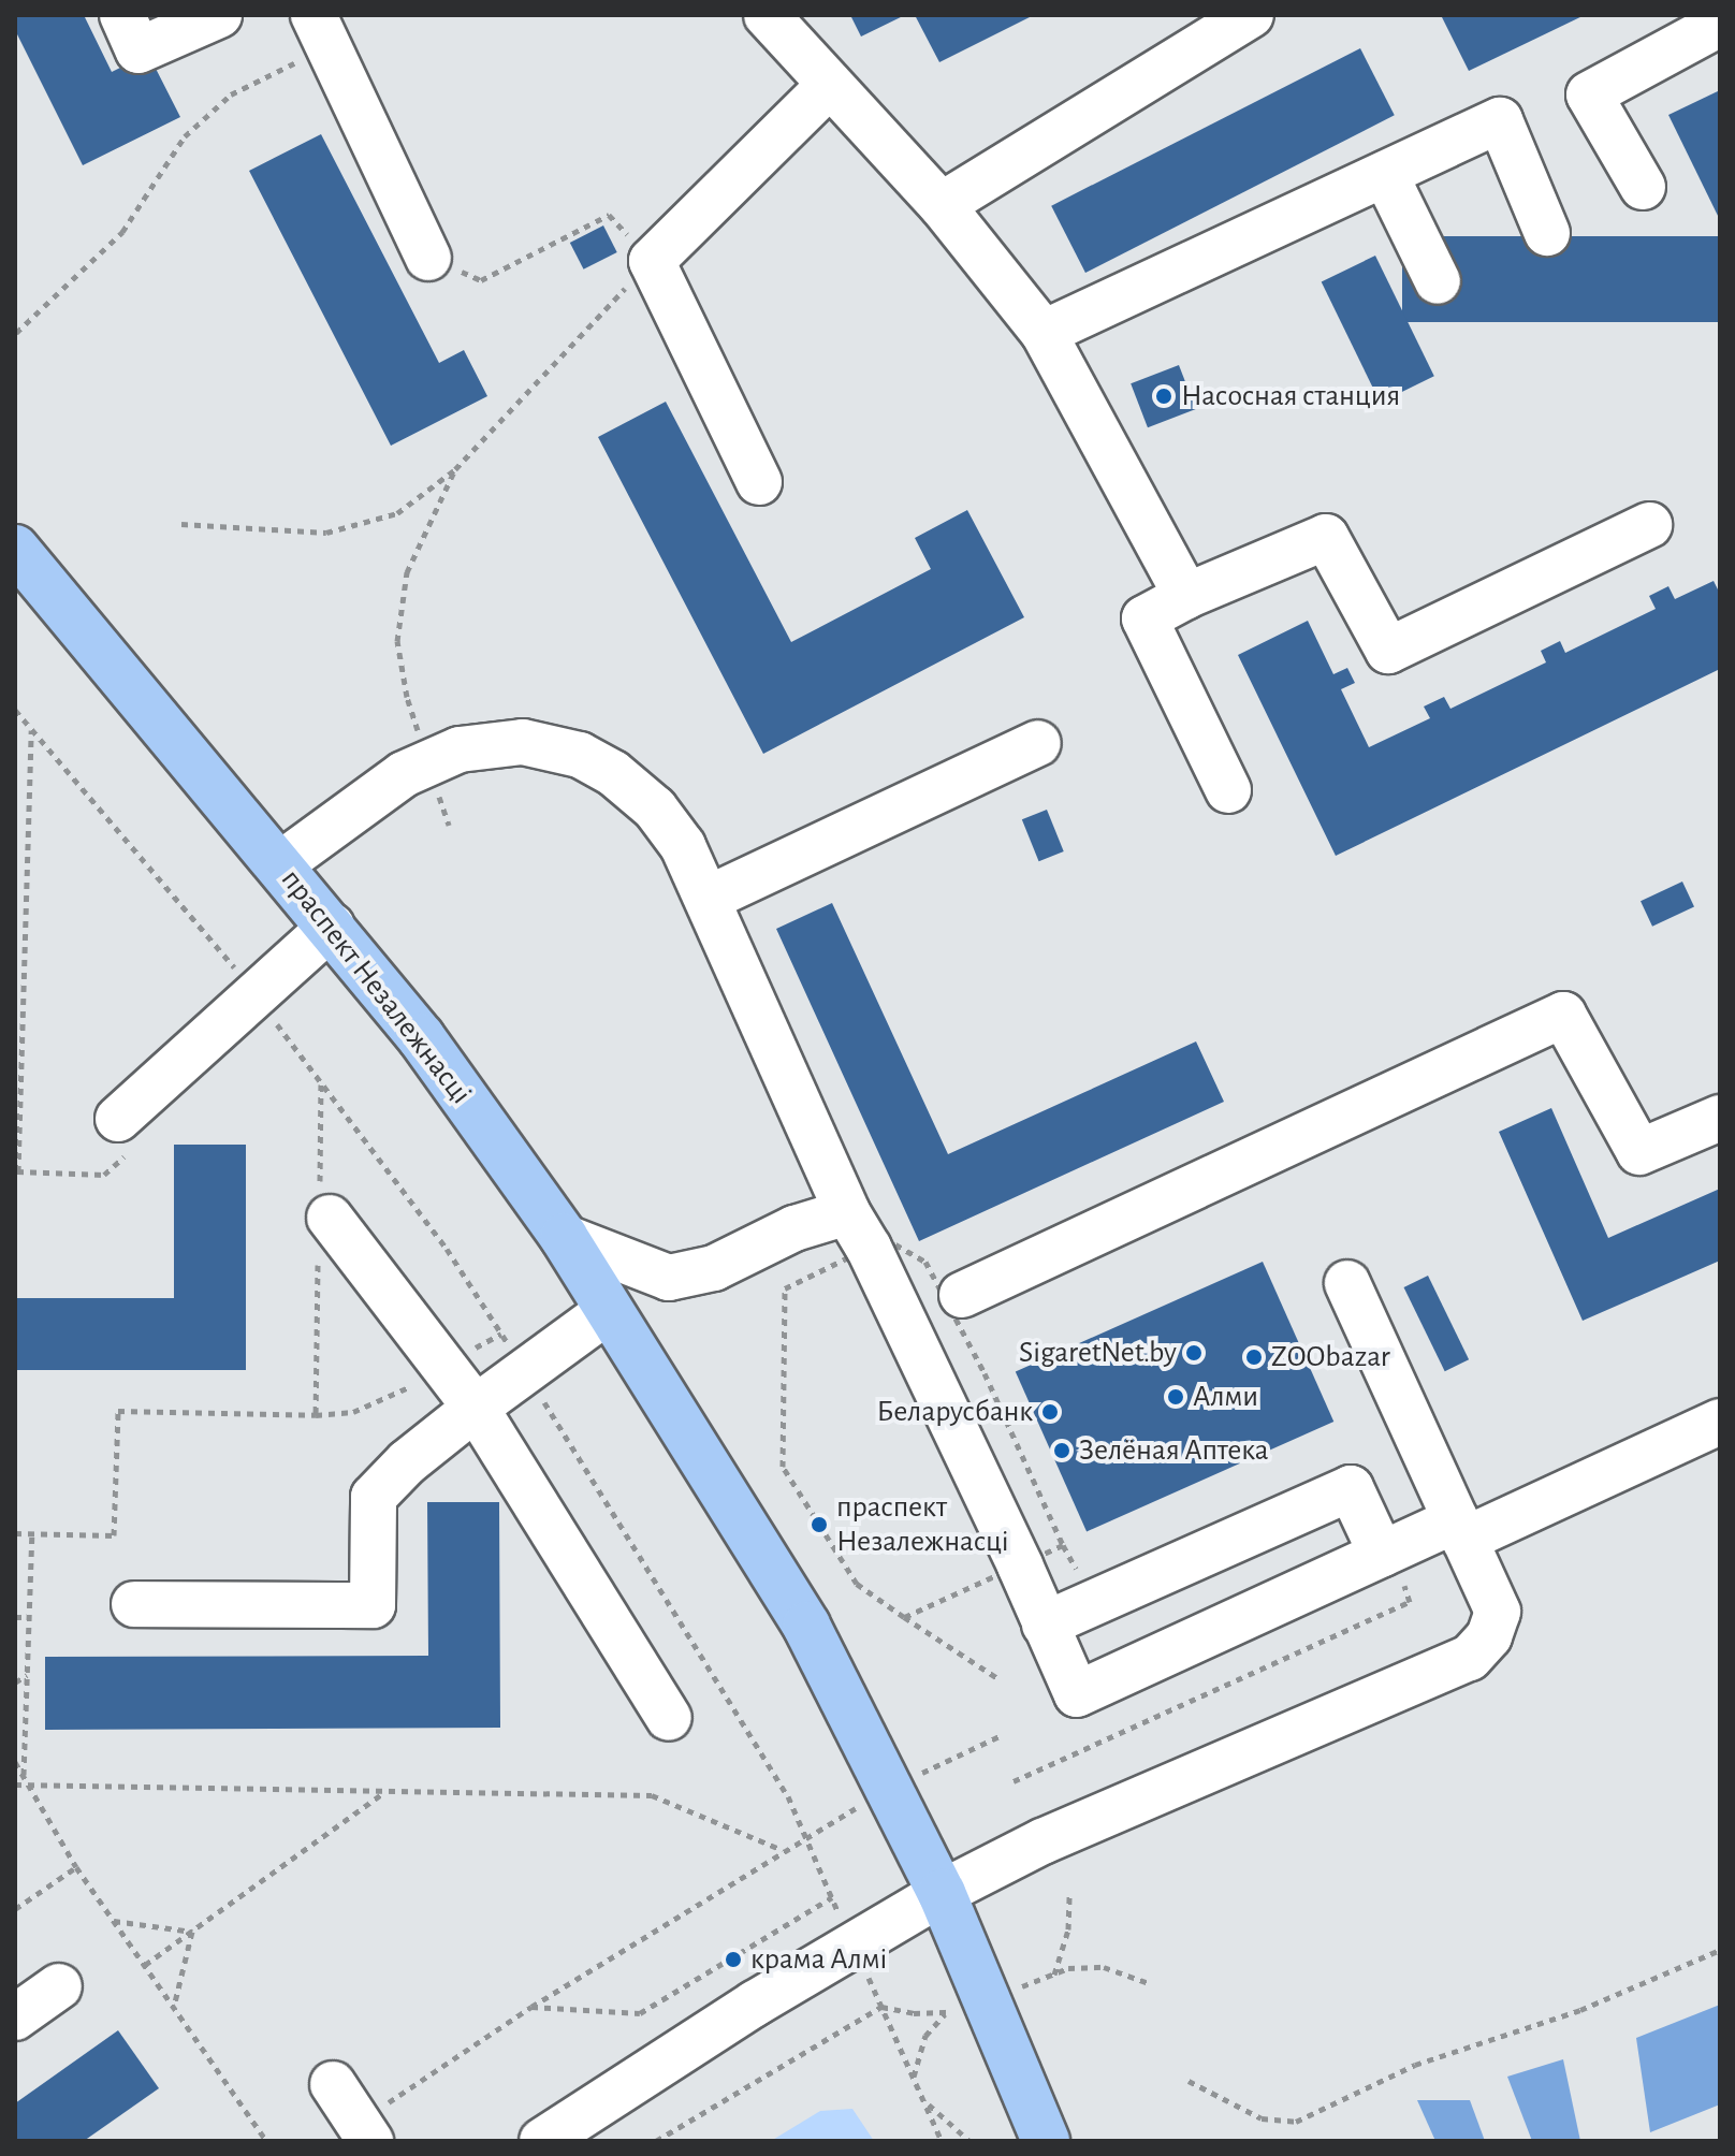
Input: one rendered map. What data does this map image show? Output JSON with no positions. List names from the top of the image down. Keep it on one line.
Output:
{"streets":{"main road":["праспект Незалежнасці"]},"places":["Насосная станция","SigaretNet.by","ZOObazar","Алми","Беларусбанк","Зелёная Аптека","праспект Незалежнасці","крама Алмі"]}
